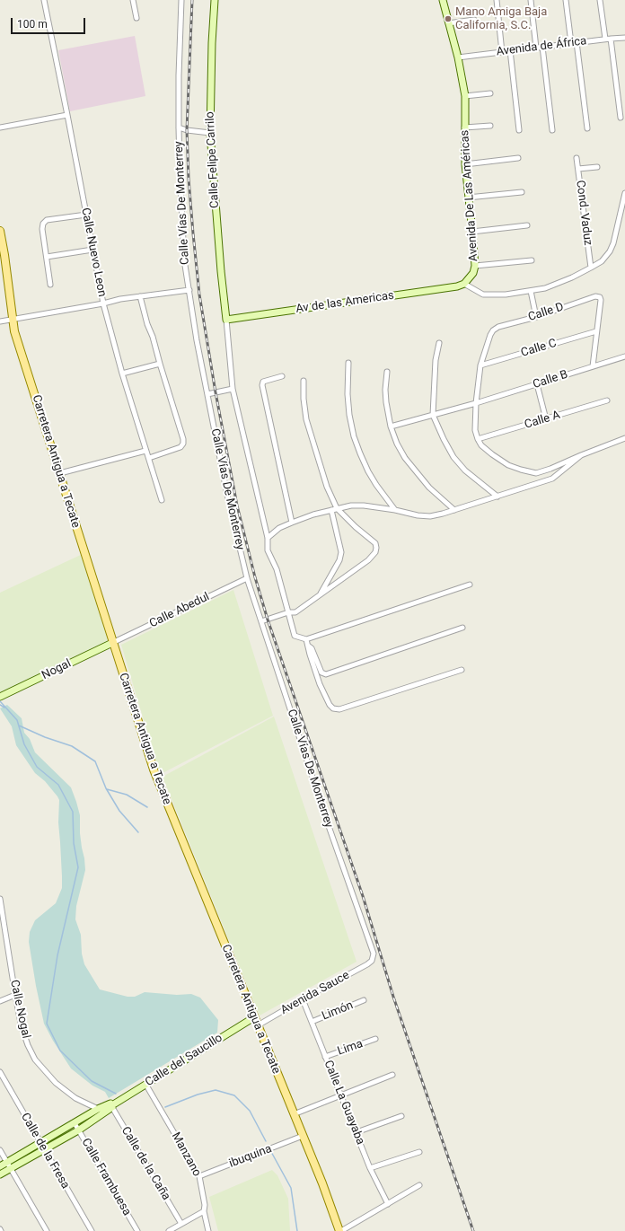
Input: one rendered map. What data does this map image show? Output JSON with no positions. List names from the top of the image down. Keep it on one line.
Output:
{"streets":{"main road":["Carretera Antigua a Tecate"],"street":["Avenida de África","Calle Felipe Carrilo","Avenida De Las Américas","Calle Vías De Monterrey","Cond. Vaduz","Calle Nuevo Leon","Av de las Americas","Calle D","Calle C","Calle B","Calle A","Calle Abedul","Nogal","Avenida Sauce","Calle Nogal","Limón","Lima","Calle del Saucillo","Calle La Guayaba","Calle de la Fresa","Manzano","ibuquina","Calle de la Caña","Calle Frambuesa"]},"crossings":[["Avenida de África","Avenida De Las Américas"],["Calle Felipe Carrilo","Av de las Americas"],["Avenida De Las Américas","Av de las Americas"],["Calle Vías De Monterrey","Calle Abedul"],["Calle Vías De Monterrey","Avenida Sauce"],["Calle D","Calle C"],["Carretera Antigua a Tecate","Calle Abedul"],["Carretera Antigua a Tecate","Nogal"],["Carretera Antigua a Tecate","Avenida Sauce"],["Carretera Antigua a Tecate","Calle del Saucillo"],["Carretera Antigua a Tecate","ibuquina"],["Calle Abedul","Nogal"],["Avenida Sauce","Calle La Guayaba"],["Calle Nogal","Calle del Saucillo"],["Limón","Calle La Guayaba"],["Lima","Calle La Guayaba"],["Calle del Saucillo","Calle de la Fresa"],["Calle del Saucillo","Manzano"],["Calle del Saucillo","Calle de la Caña"],["Calle del Saucillo","Calle Frambuesa"],["Manzano","ibuquina"]],"places":["Mano Amiga Baja California, S.C."],"scale_bar":"100 m"}
